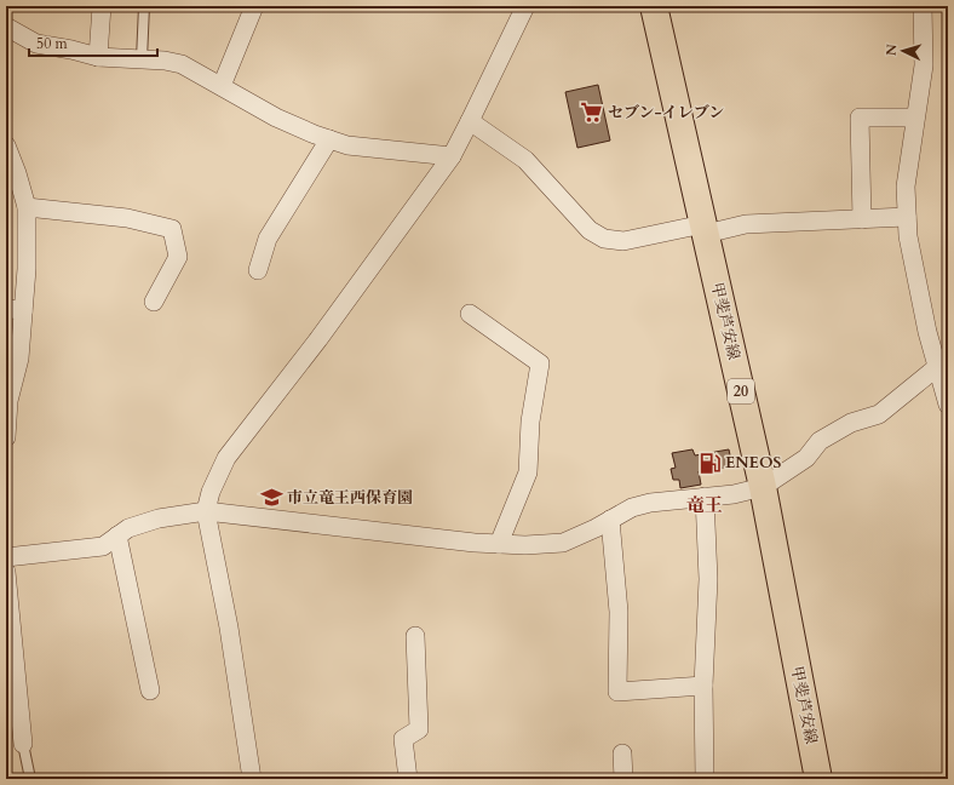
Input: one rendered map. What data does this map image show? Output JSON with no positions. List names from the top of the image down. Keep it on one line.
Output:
{"streets":{"main road":["甲斐芦安線","20"]},"districts":["竜王"],"places":{"supermarket":["セブン-イレブン"],"fuel station":["ENEOS"],"school or university":["市立竜王西保育園"]},"scale_bar":"50 m","north":"left"}
